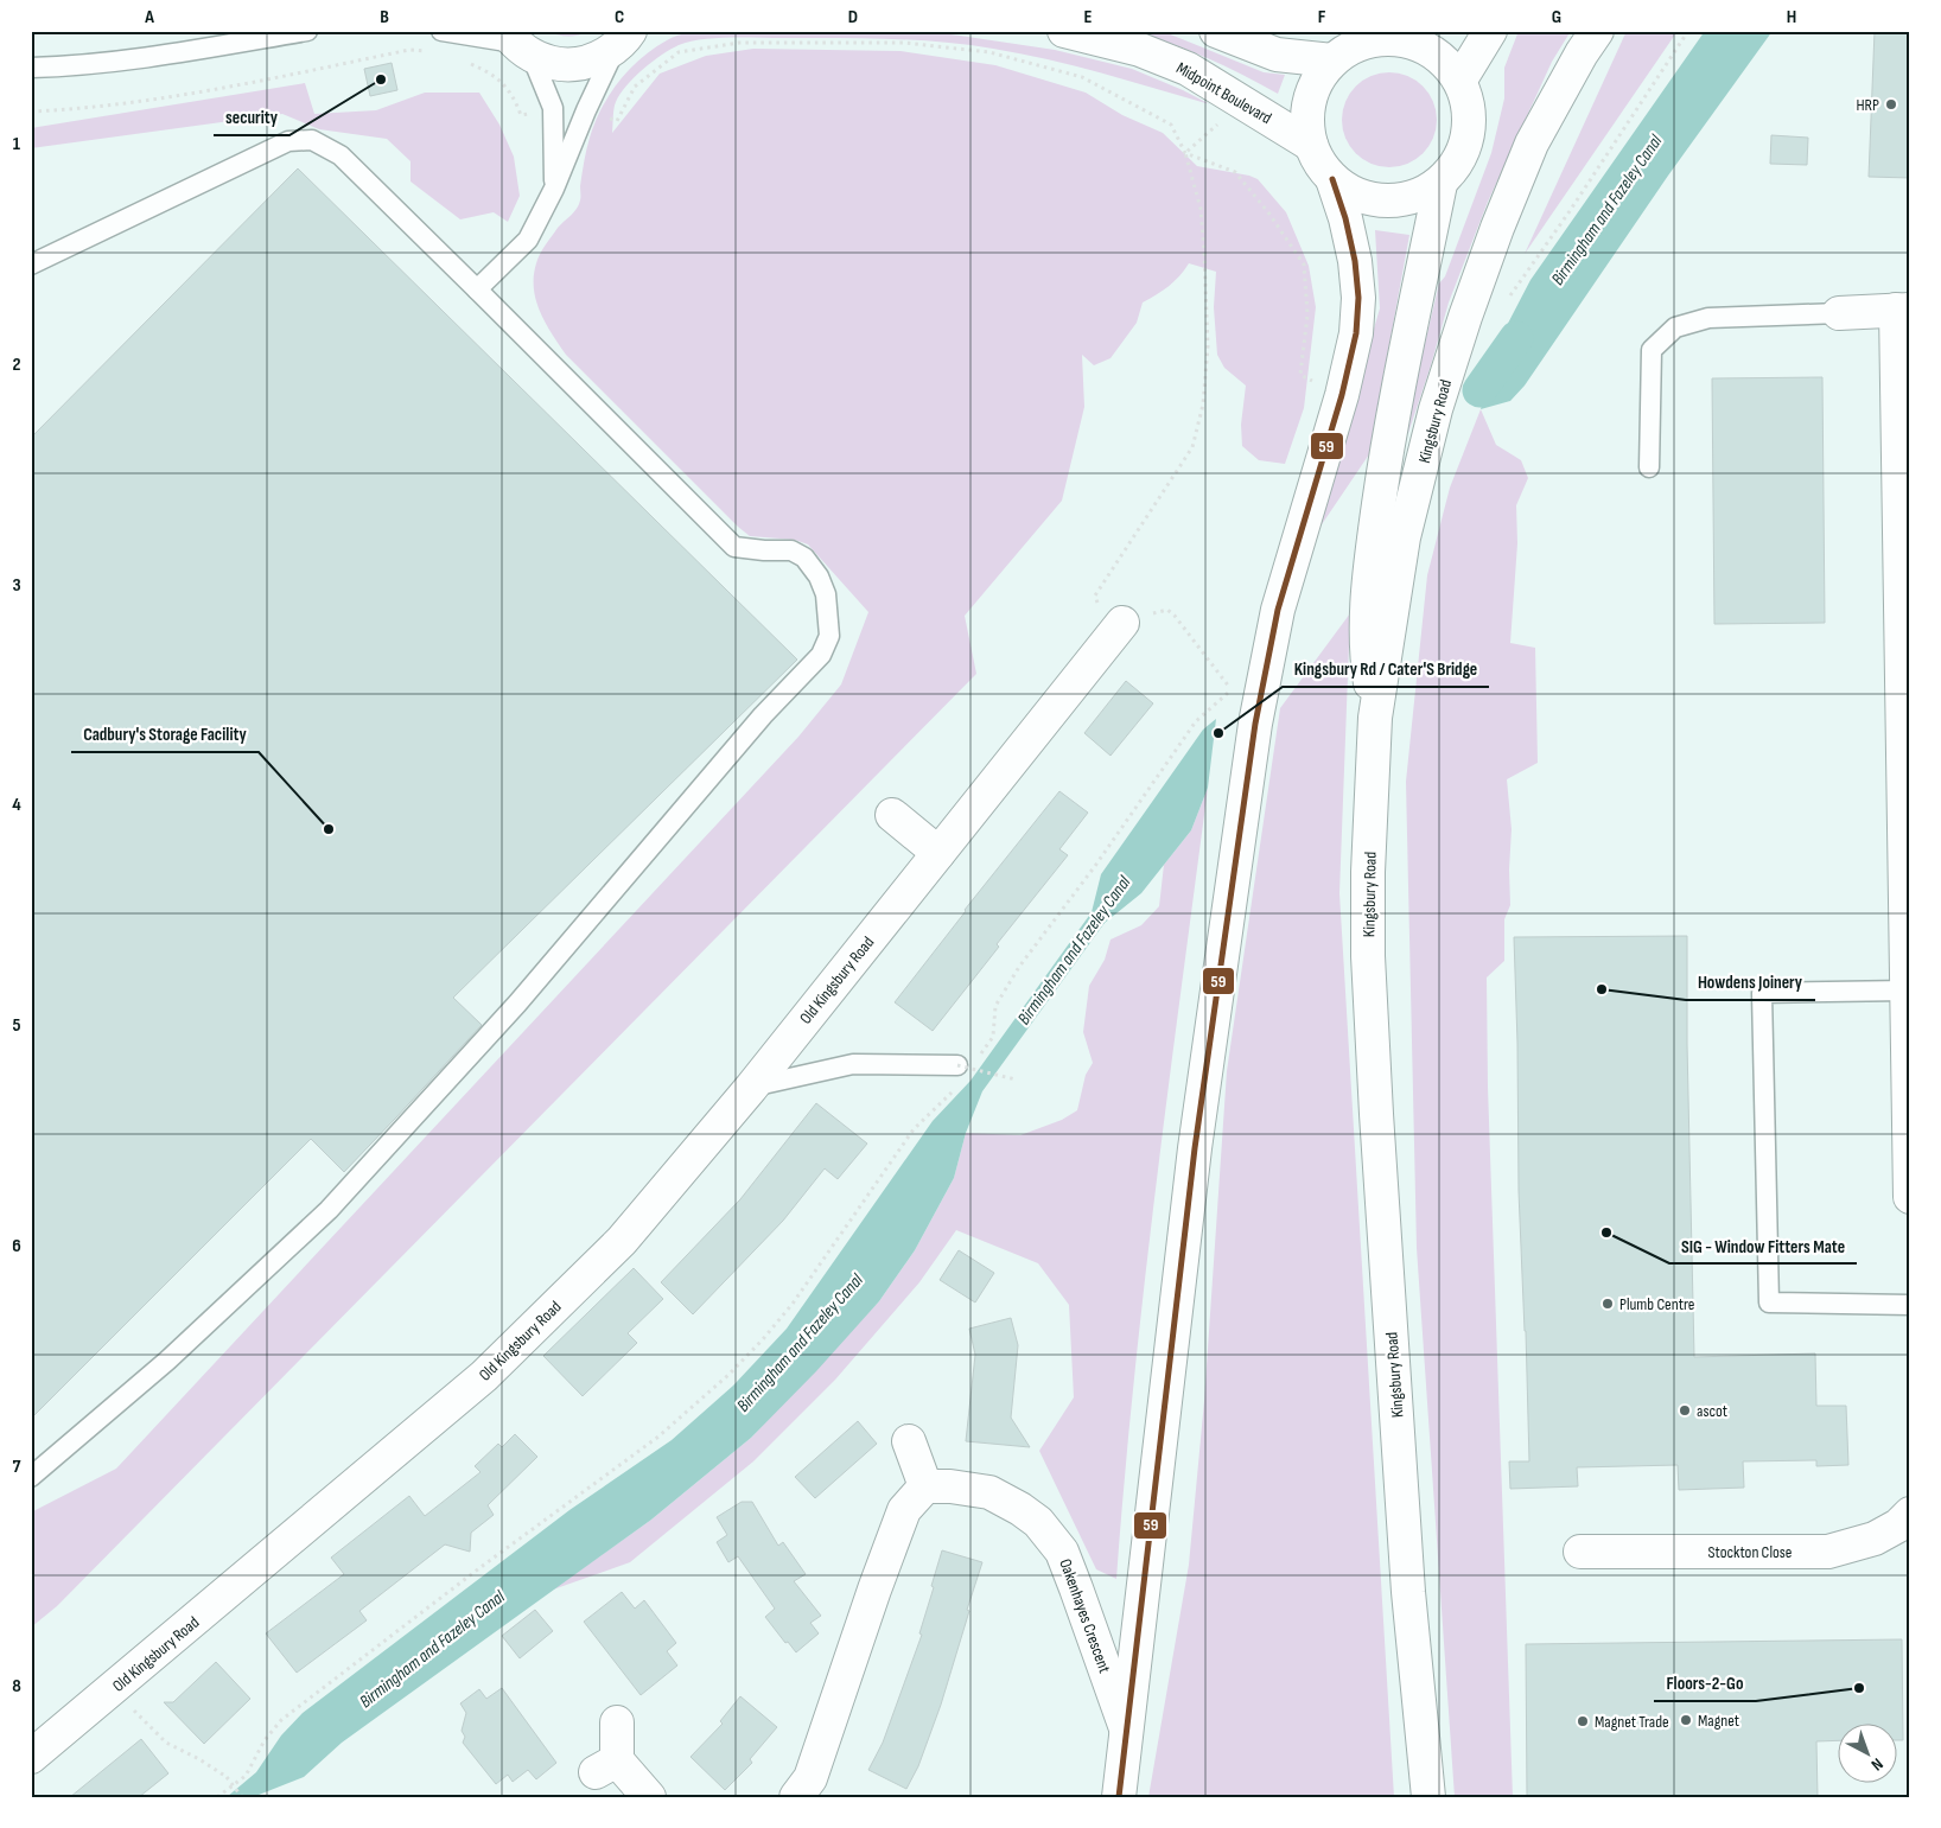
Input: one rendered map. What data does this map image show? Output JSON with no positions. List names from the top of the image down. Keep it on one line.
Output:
{"streets":{"main road":["Midpoint Boulevard","Kingsbury Road","Old Kingsbury Road","Stockton Close","Oakenhayes Crescent"]},"water":["Birmingham and Fazeley Canal"],"places":["security","HRP","Kingsbury Rd / Cater'S Bridge","Cadbury's Storage Facility","Howdens Joinery","SIG - Window Fitters Mate","Plumb Centre","ascot","Floors-2-Go","Magnet","Magnet Trade"],"lines":["transit line 59"],"north":"bottom right","grid":{"columns":["A","B","C","D","E","F","G","H"],"rows":["1","2","3","4","5","6","7","8"]}}
